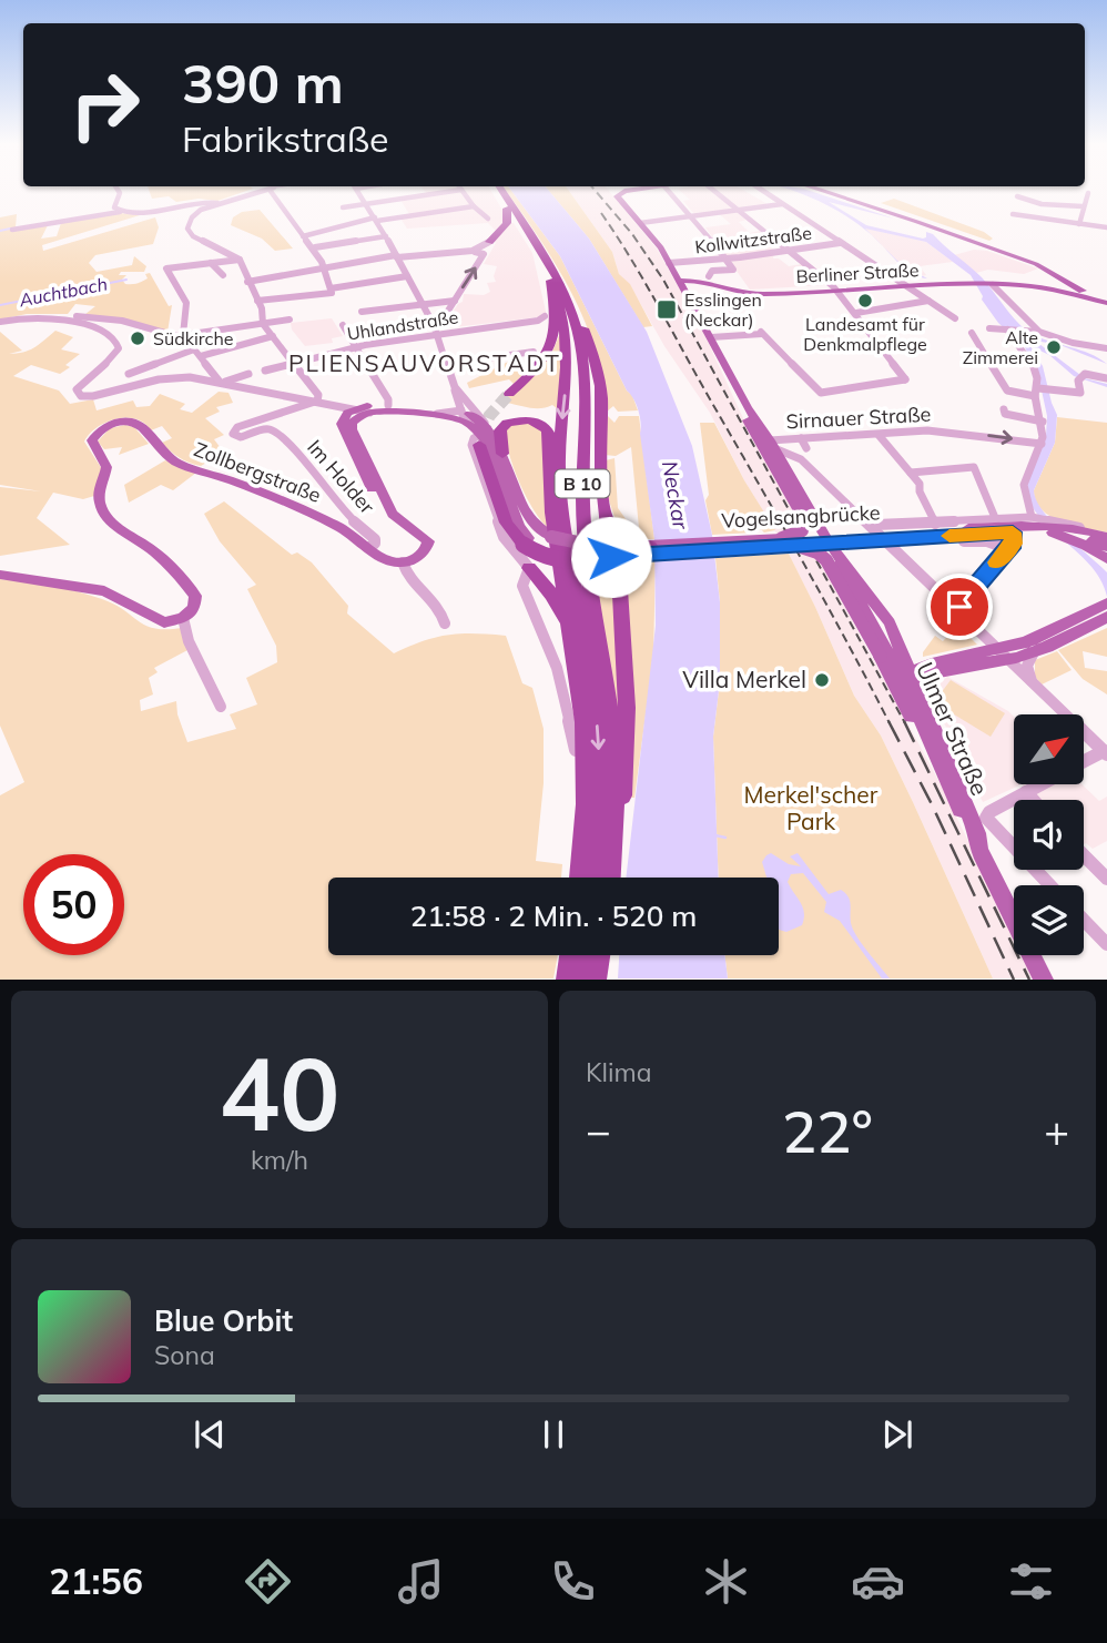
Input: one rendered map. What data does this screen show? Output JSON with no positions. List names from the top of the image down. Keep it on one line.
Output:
{"streets":{"highway":["B 10"],"main road":["Berliner Straße","Zollbergstraße","Vogelsangbrücke","Ulmer Straße"],"street":["Kollwitzstraße","Uhlandstraße","Sirnauer Straße","Im Holder"]},"crossings":[["Sirnauer Straße","Ulmer Straße"],["Zollbergstraße","Im Holder"]],"one_way":["Sirnauer Straße"],"districts":["PLIENSAUVORSTADT"],"water":["Auchtbach","Neckar"],"parks":["Merkel'scher Park"],"places":{"other":["Landesamt für Denkmalpflege","Südkirche","Alte Zimmerei","Villa Merkel"],"transit":["Esslingen (Neckar)"]},"north":"top right","page":{"turn":["390 m","Fabrikstraße"],"limit":"50","trip":"21:58 · 2 Min. · 520 m","tile":[["40","km/h"],"Klima"],"heat":["−","22°","+"],"song":["Blue Orbit","Sona"],"tabs":"21:56"}}
